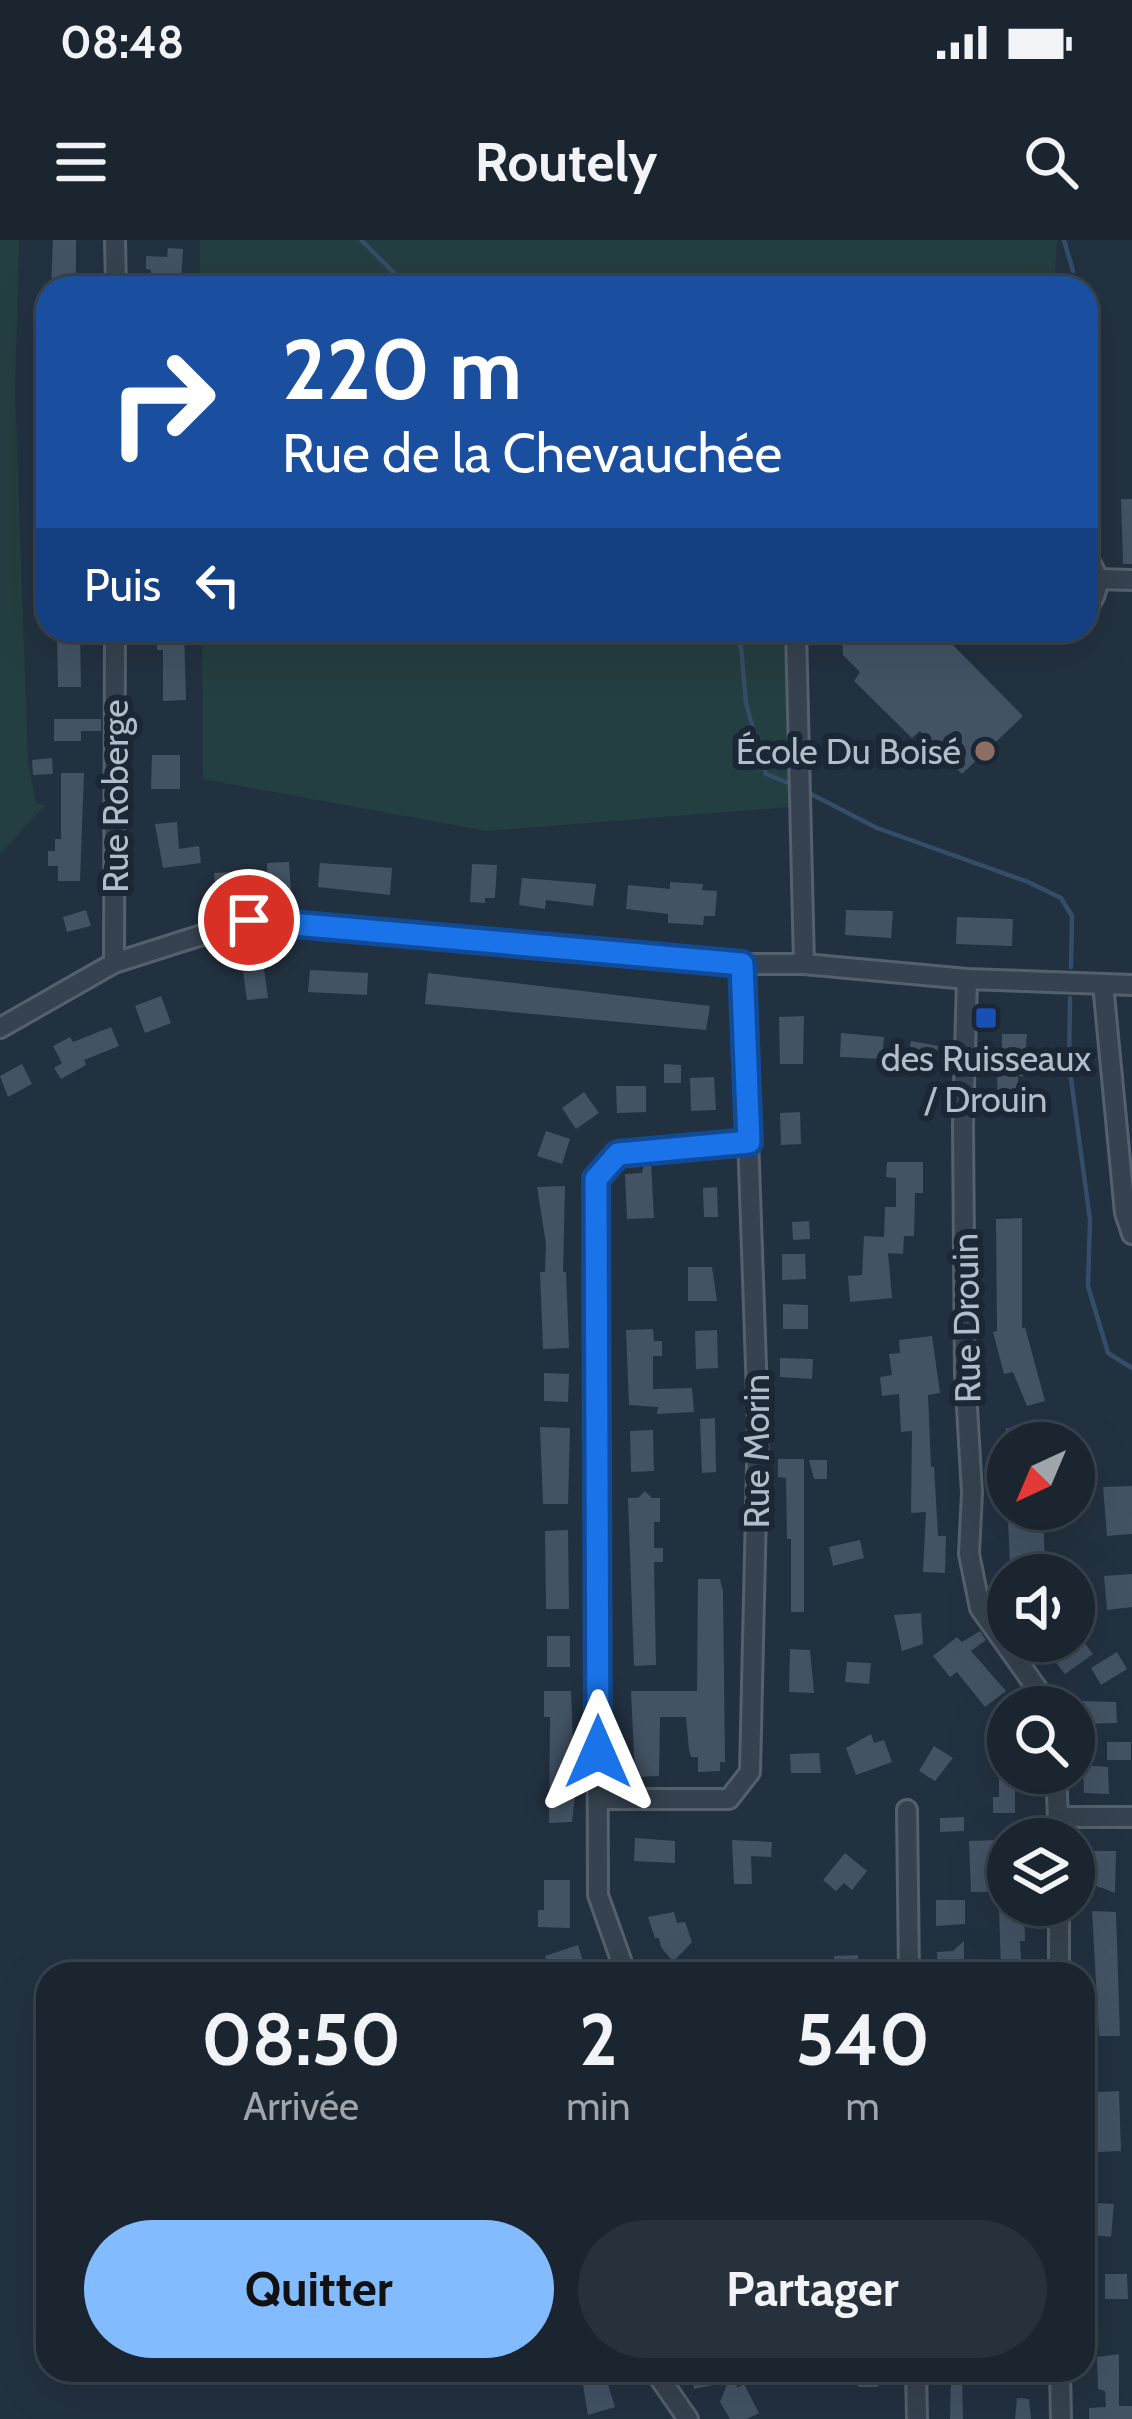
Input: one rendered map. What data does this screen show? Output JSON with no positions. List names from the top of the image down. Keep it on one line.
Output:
{"streets":{"street":["Rue Roberge","Rue Drouin","Rue Morin"]},"places":{"other":["École Du Boisé"],"transit":["des Ruisseaux / Drouin"]},"north":"bottom left","page":{"status":"08:48","header":"Routely","turn":["220 m","Rue de la Chevauchée"],"then":"Puis","eta":["08:50","Arrivée","2","min","540","m"],"buttons":["Quitter","Partager"]}}
